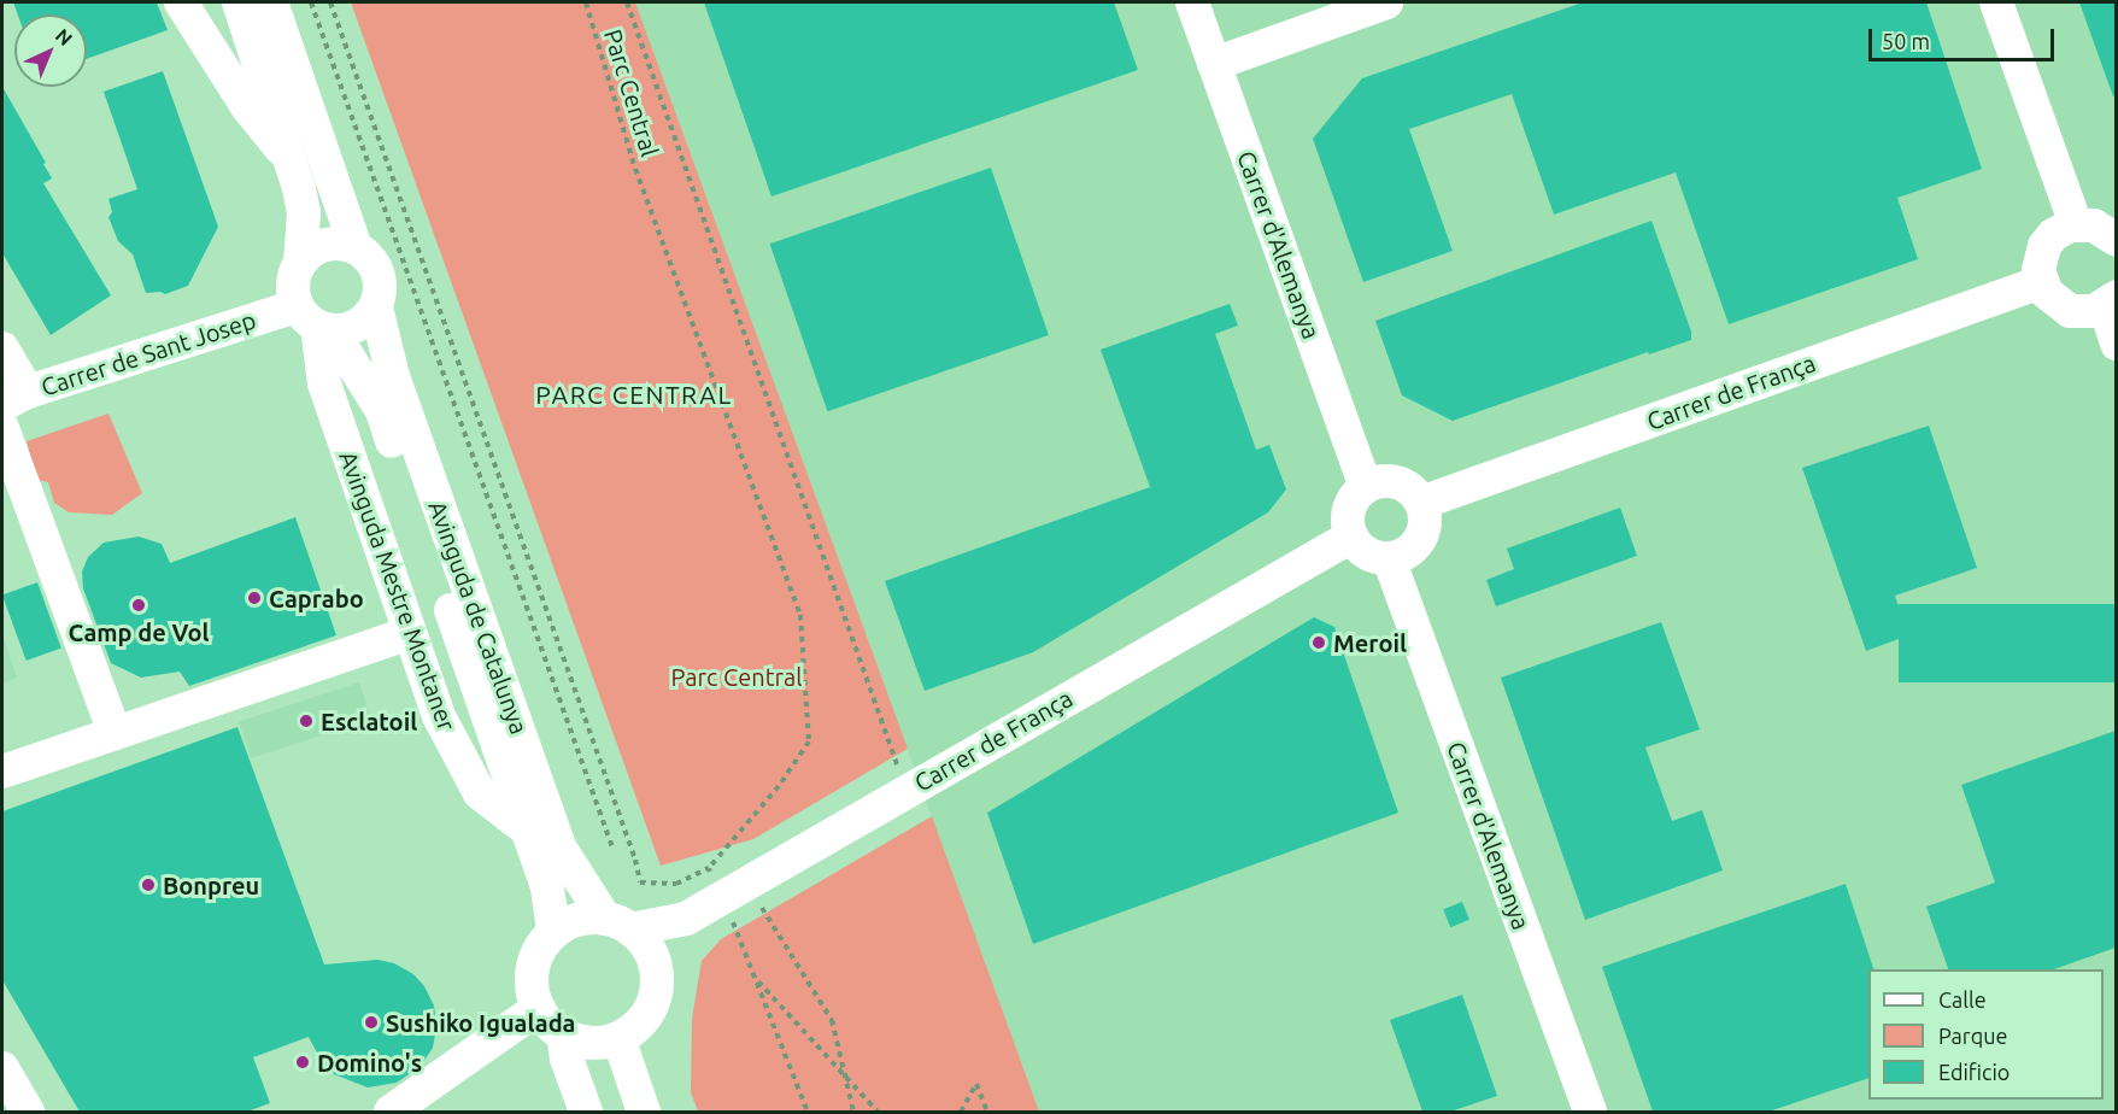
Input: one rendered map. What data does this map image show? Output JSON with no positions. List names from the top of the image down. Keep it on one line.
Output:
{"streets":{"street":["Carrer d'Alemanya","Carrer de Sant Josep","Carrer de França","Avinguda Mestre Montaner","Avinguda de Catalunya"],"path":["Parc Central"]},"crossings":[["Carrer d'Alemanya","Carrer de França"],["Carrer de Sant Josep","Avinguda Mestre Montaner"],["Carrer de Sant Josep","Avinguda de Catalunya"],["Carrer de França","Avinguda de Catalunya"],["Avinguda Mestre Montaner","Avinguda de Catalunya"]],"districts":["PARC CENTRAL"],"parks":["Parc Central"],"places":["Caprabo","Camp de Vol","Meroil","Esclatoil","Bonpreu","Sushiko Igualada","Domino's"],"legend":["Calle","Parque","Edificio"],"scale_bar":"50 m","north":"top right"}
